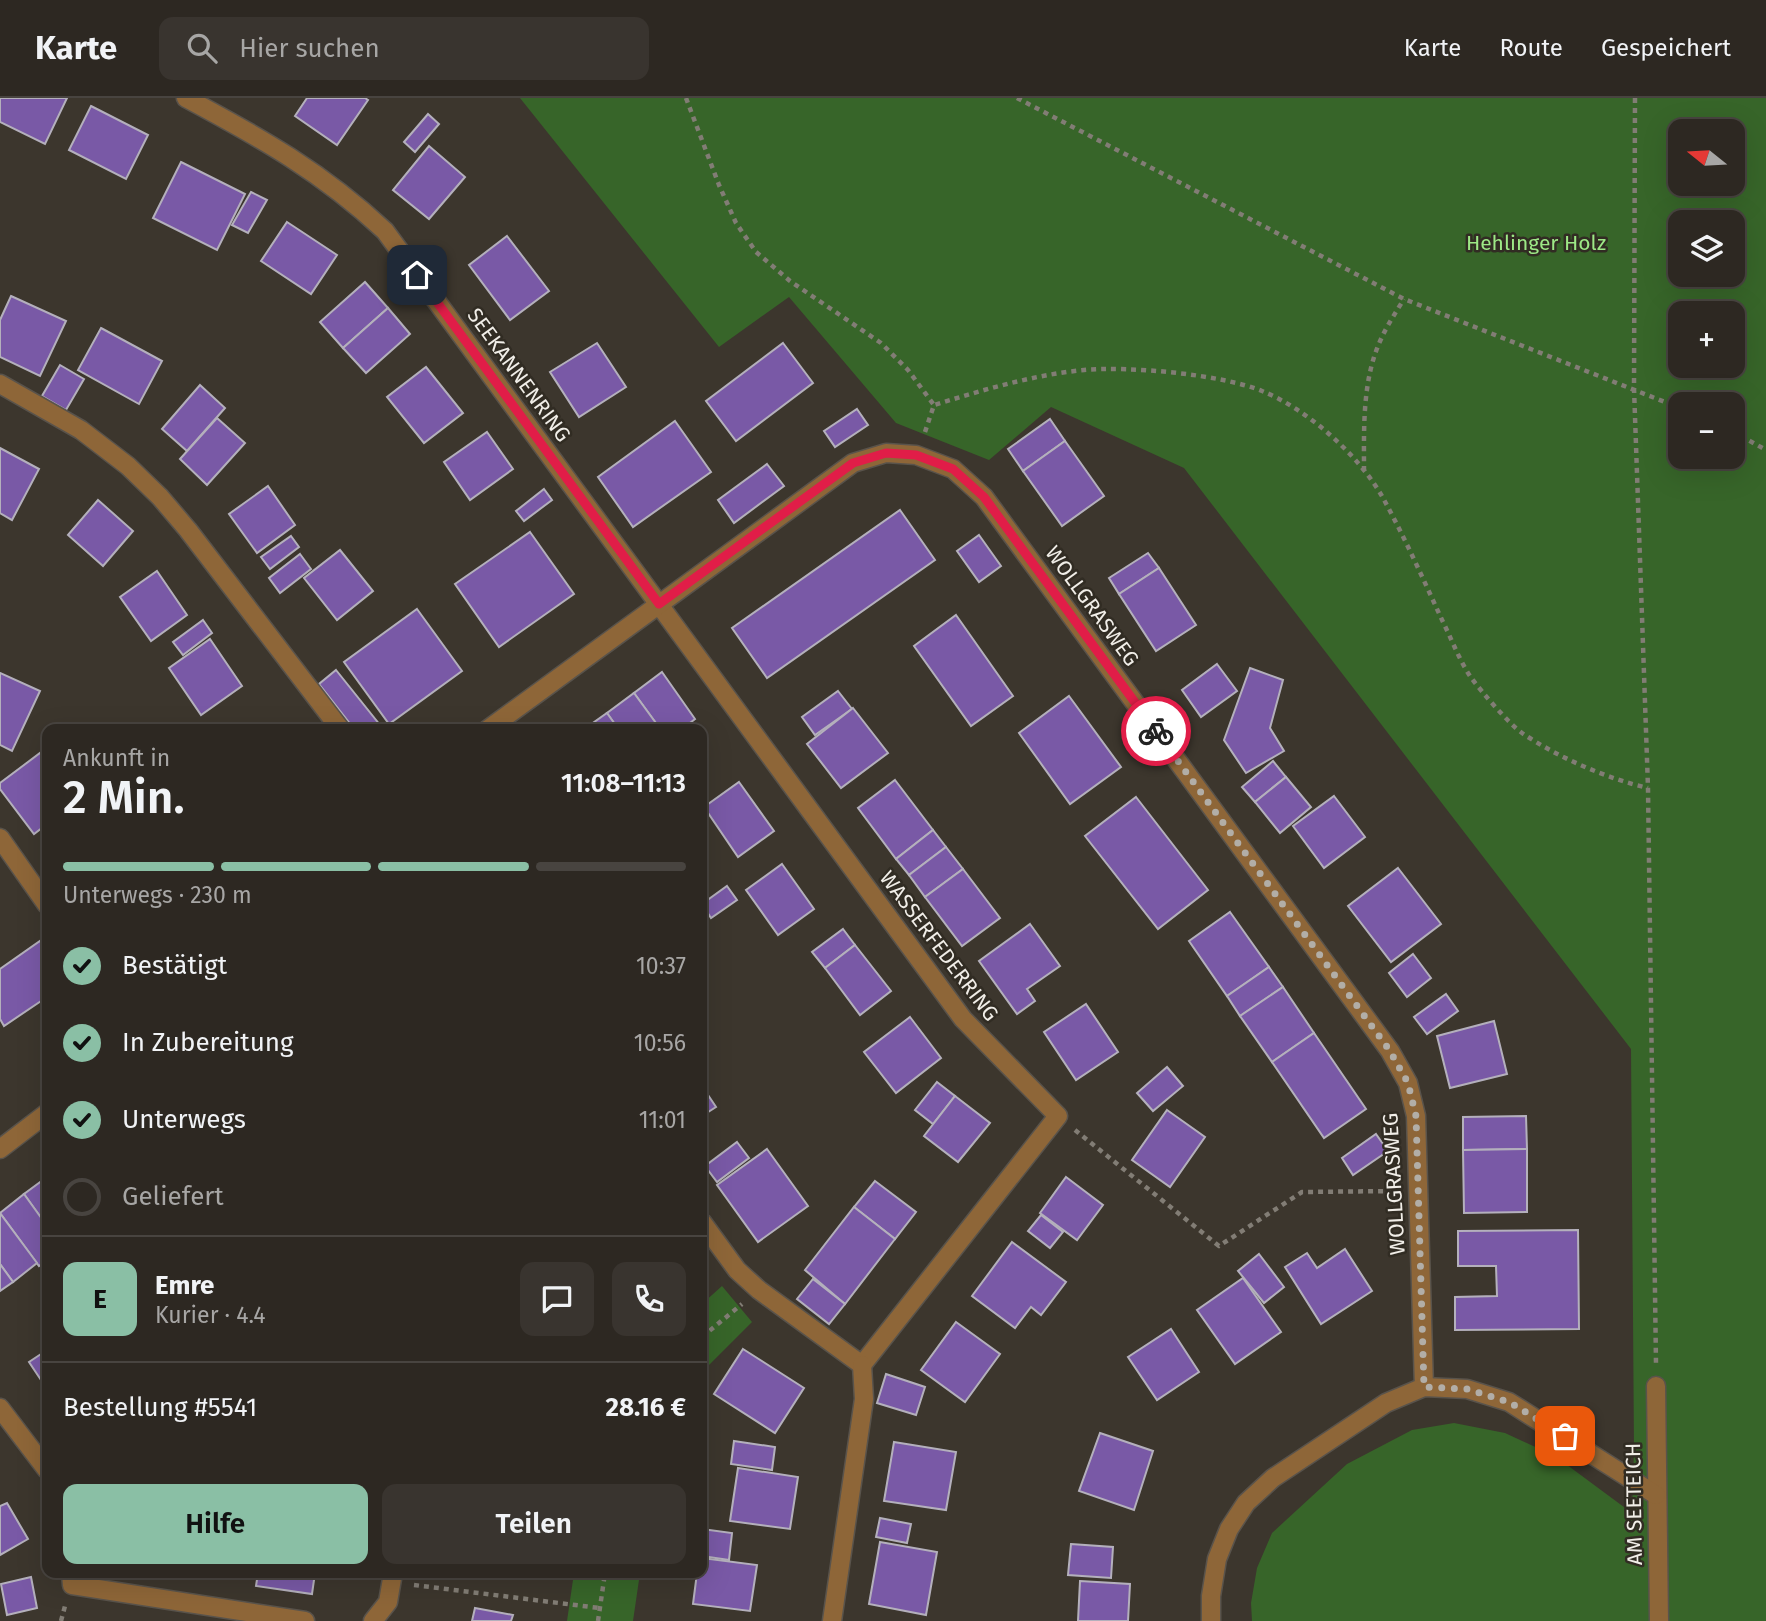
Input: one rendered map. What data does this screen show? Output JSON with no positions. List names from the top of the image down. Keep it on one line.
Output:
{"streets":{"street":["SEEKANNENRING","WOLLGRASWEG","WASSERFEDERRING","AM SEETEICH"]},"crossings":[["SEEKANNENRING","WOLLGRASWEG"],["SEEKANNENRING","WASSERFEDERRING"],["WOLLGRASWEG","WASSERFEDERRING"]],"parks":["Hehlinger Holz"],"north":"left","page":{"header":"Karte","search":"Hier suchen","nav":["Karte","Route","Gespeichert"],"map_buttons":["+","−"],"heading":["2 Min.","Ankunft in","11:08–11:13"],"panel":["Emre","Kurier · 4.4","Bestellung #5541","28.16 €"],"bar":"Unterwegs · 230 m","list":[["Bestätigt","10:37"],["In Zubereitung","10:56"],["Unterwegs","11:01"],"Geliefert"],"round":"E","buttons":["Hilfe","Teilen"]}}
